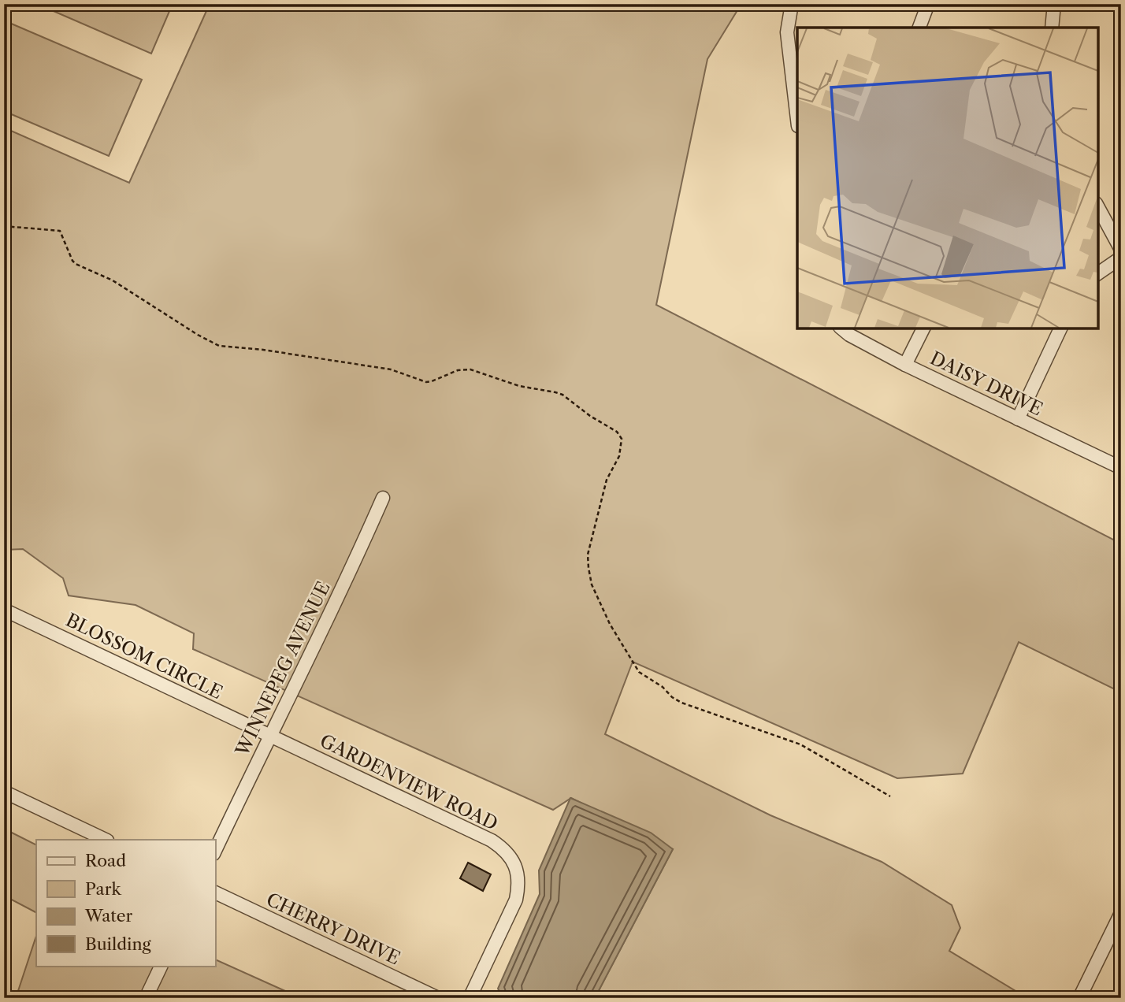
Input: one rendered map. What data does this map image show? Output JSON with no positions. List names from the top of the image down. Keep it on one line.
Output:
{"streets":{"street":["DAISY DRIVE","BLOSSOM CIRCLE","WINNEPEG AVENUE","GARDENVIEW ROAD","CHERRY DRIVE"]},"crossings":[["BLOSSOM CIRCLE","WINNEPEG AVENUE"],["BLOSSOM CIRCLE","GARDENVIEW ROAD"],["WINNEPEG AVENUE","GARDENVIEW ROAD"]],"legend":["Road","Park","Water","Building"]}
